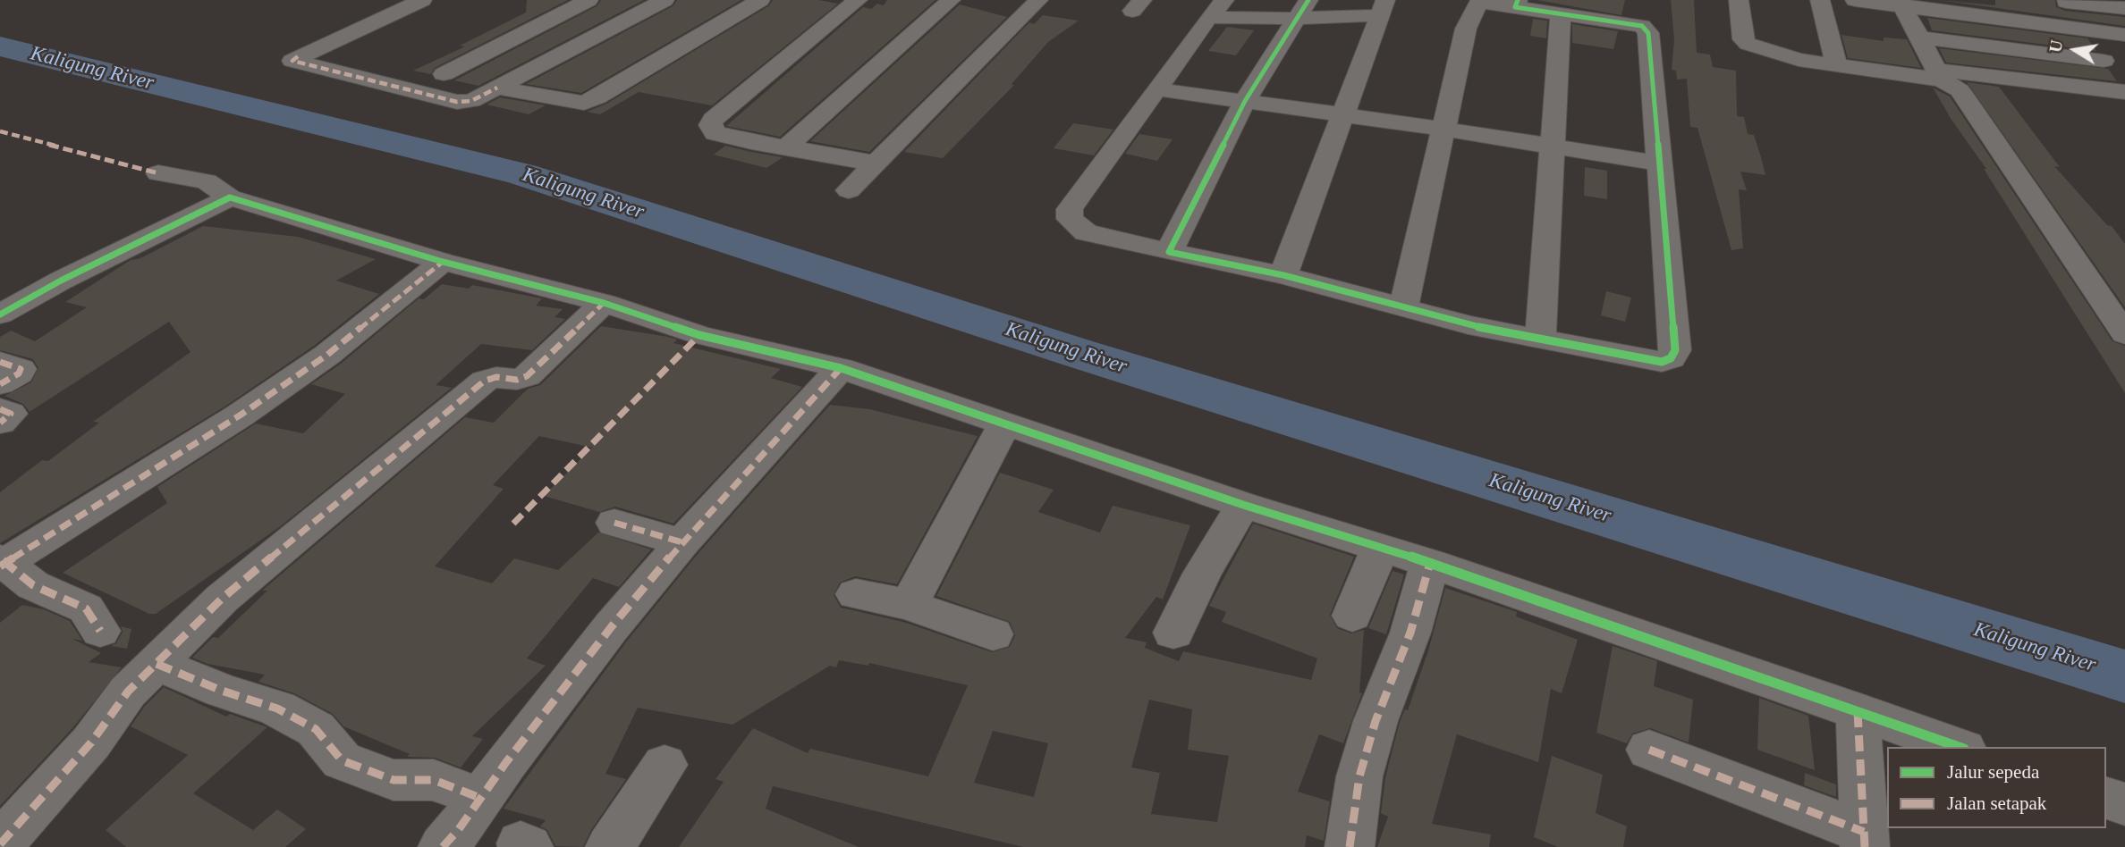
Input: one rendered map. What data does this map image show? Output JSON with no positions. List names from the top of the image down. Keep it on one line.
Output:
{"water":["Kaligung River"],"legend":["Jalur sepeda","Jalan setapak"],"north":"left"}
